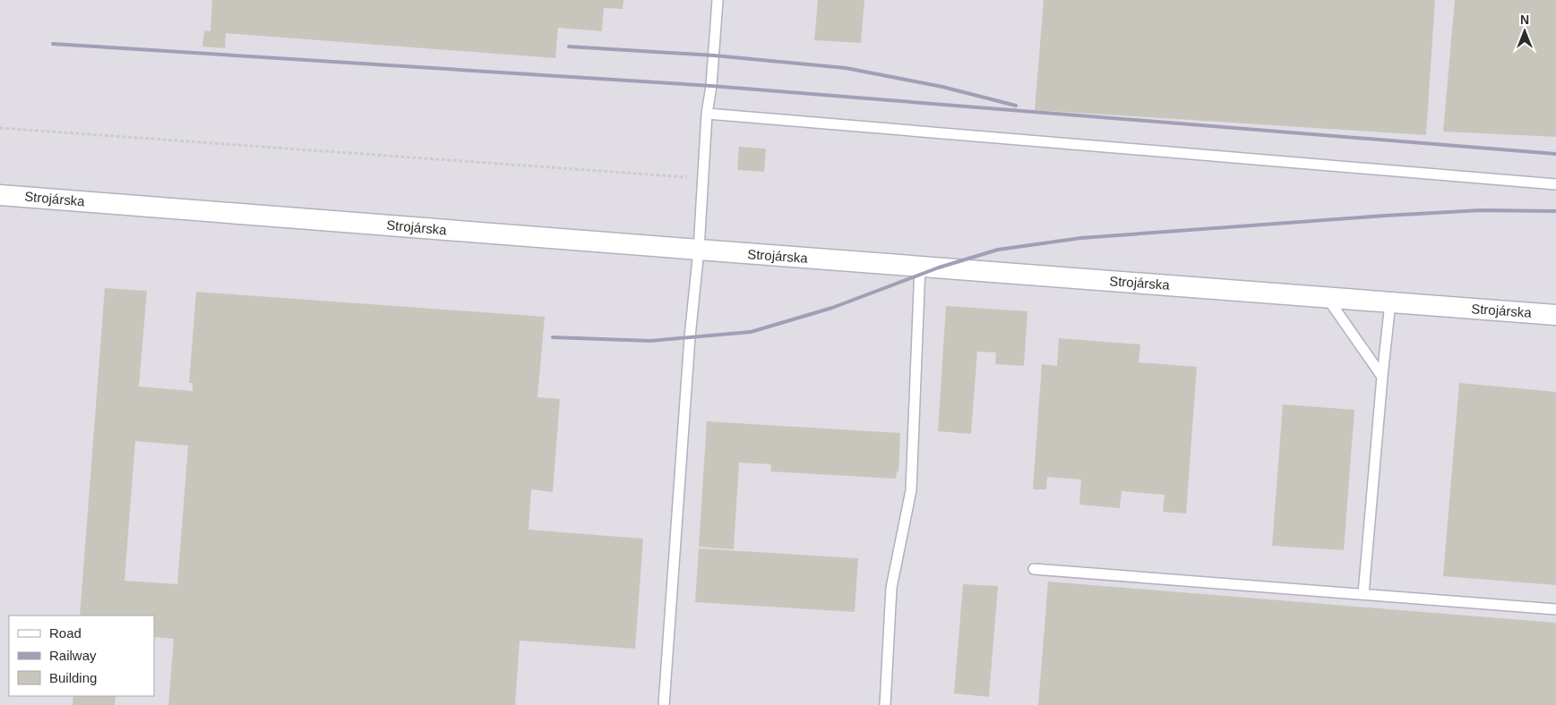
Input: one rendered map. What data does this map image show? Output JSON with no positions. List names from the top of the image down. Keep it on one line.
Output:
{"streets":{"street":["Strojárska"]},"legend":["Road","Railway","Building"],"north":"top"}
